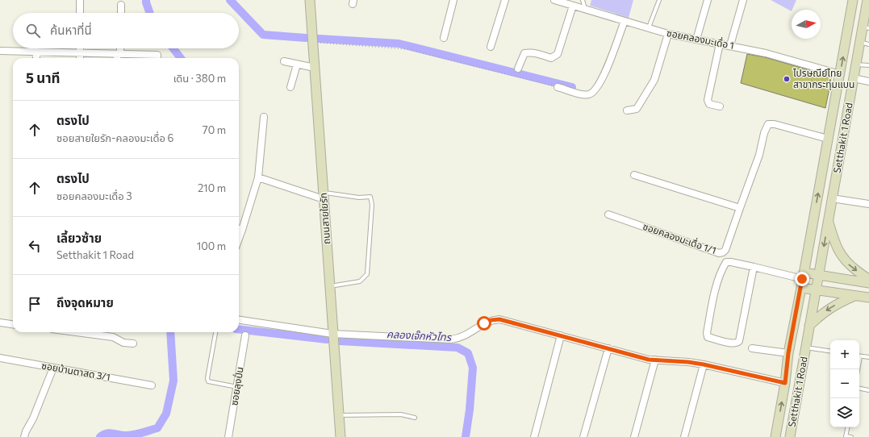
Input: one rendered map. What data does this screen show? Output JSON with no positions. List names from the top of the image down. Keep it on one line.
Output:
{"streets":{"main road":["Setthakit 1 Road","ถนนสายใยรัก"],"street":["ซอยคลองมะเดื่อ 1","ซอยคลองมะเดื่อ 1/1","ซอยบ้านตาสด 3/1","ซอยลุงปั่น"]},"crossings":[["ซอยคลองมะเดื่อ 1","Setthakit 1 Road"],["Setthakit 1 Road","ซอยคลองมะเดื่อ 1/1"]],"water":["คลองเจ๊กหัวไทร"],"places":["ไปรษณีย์ไทย สาขากระทุ่มแบน"],"north":"right","page":{"search":"ค้นหาที่นี่","heading":["5 นาที","เดิน · 380 m"],"list":[["ตรงไป","ซอยสายใยรัก-คลองมะเดื่อ 6","70 m"],["ตรงไป","ซอยคลองมะเดื่อ 3","210 m"],["เลี้ยวซ้าย","Setthakit 1 Road","100 m"],"ถึงจุดหมาย"],"map_buttons":["+","−"]}}
